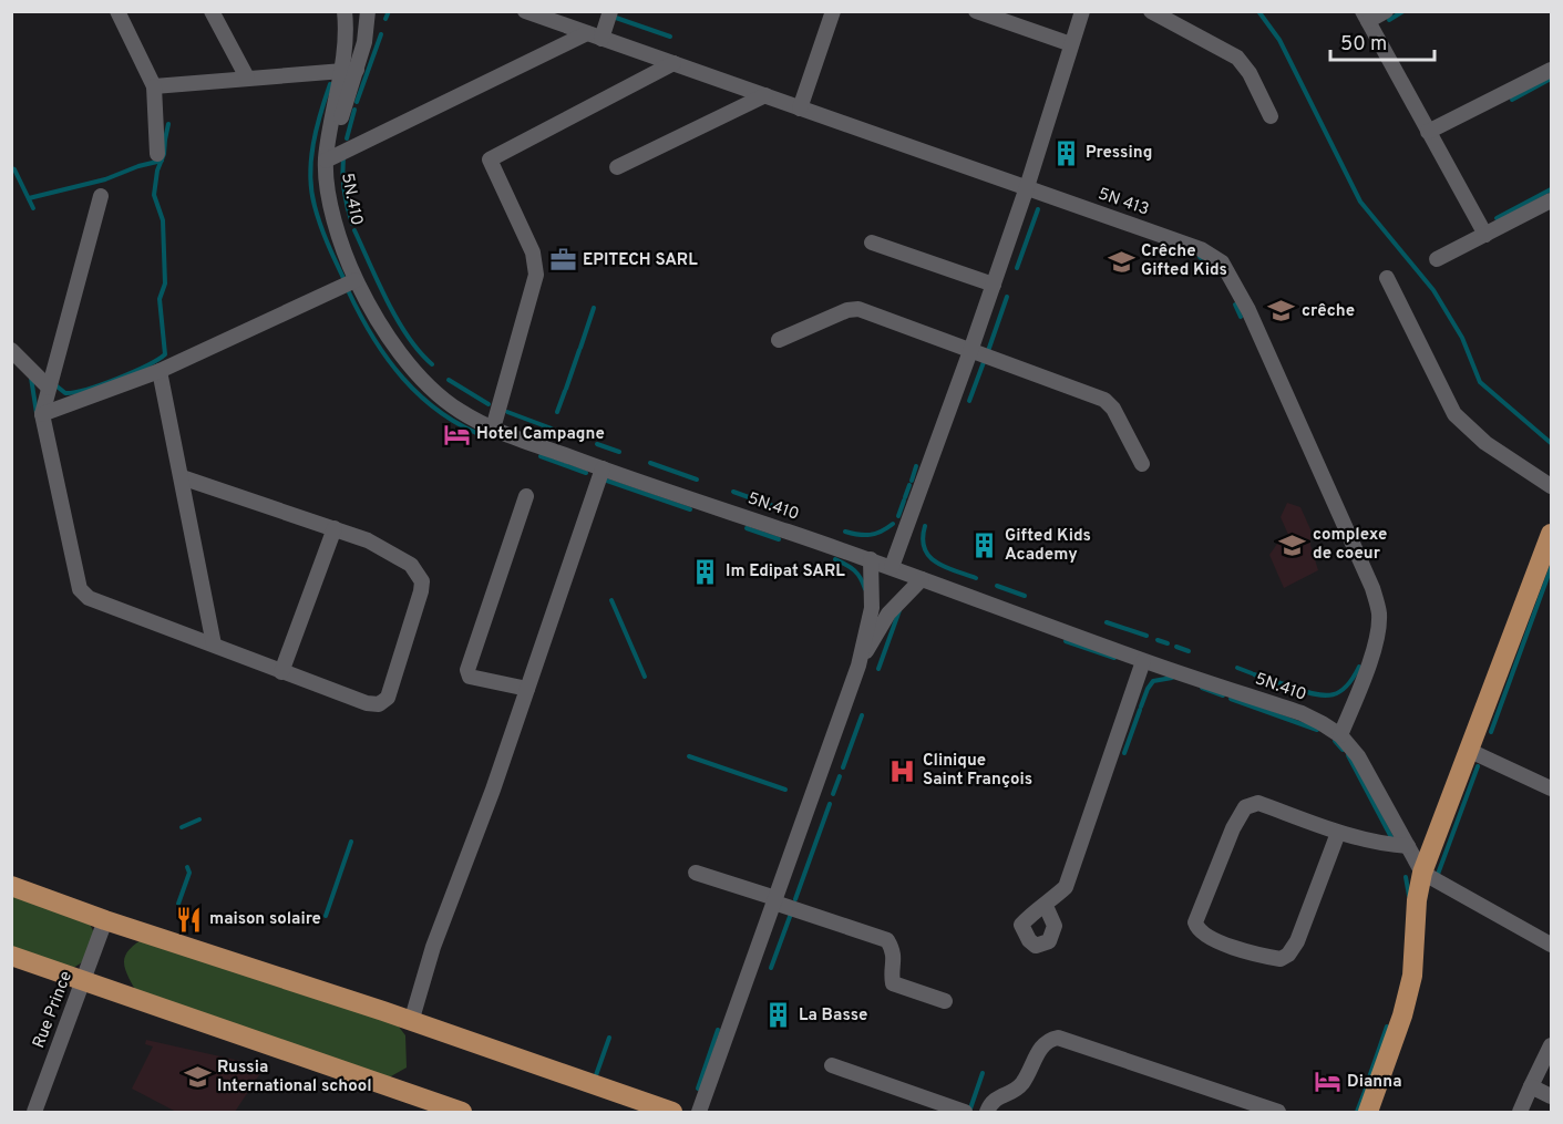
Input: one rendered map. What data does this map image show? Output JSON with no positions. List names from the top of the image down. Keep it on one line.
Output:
{"streets":{"street":["5N.410","5N 413","Rue Prince"]},"crossings":[["5N.410","5N 413"]],"places":{"building":["Pressing","Gifted Kids Academy","Im Edipat SARL","La Basse"],"office":["EPITECH SARL"],"school or university":["Crêche Gifted Kids","crêche","complexe de coeur","Russia International school"],"hotel":["Hotel Campagne","Dianna"],"hospital":["Clinique Saint François"],"restaurant":["maison solaire"]},"scale_bar":"50 m"}
